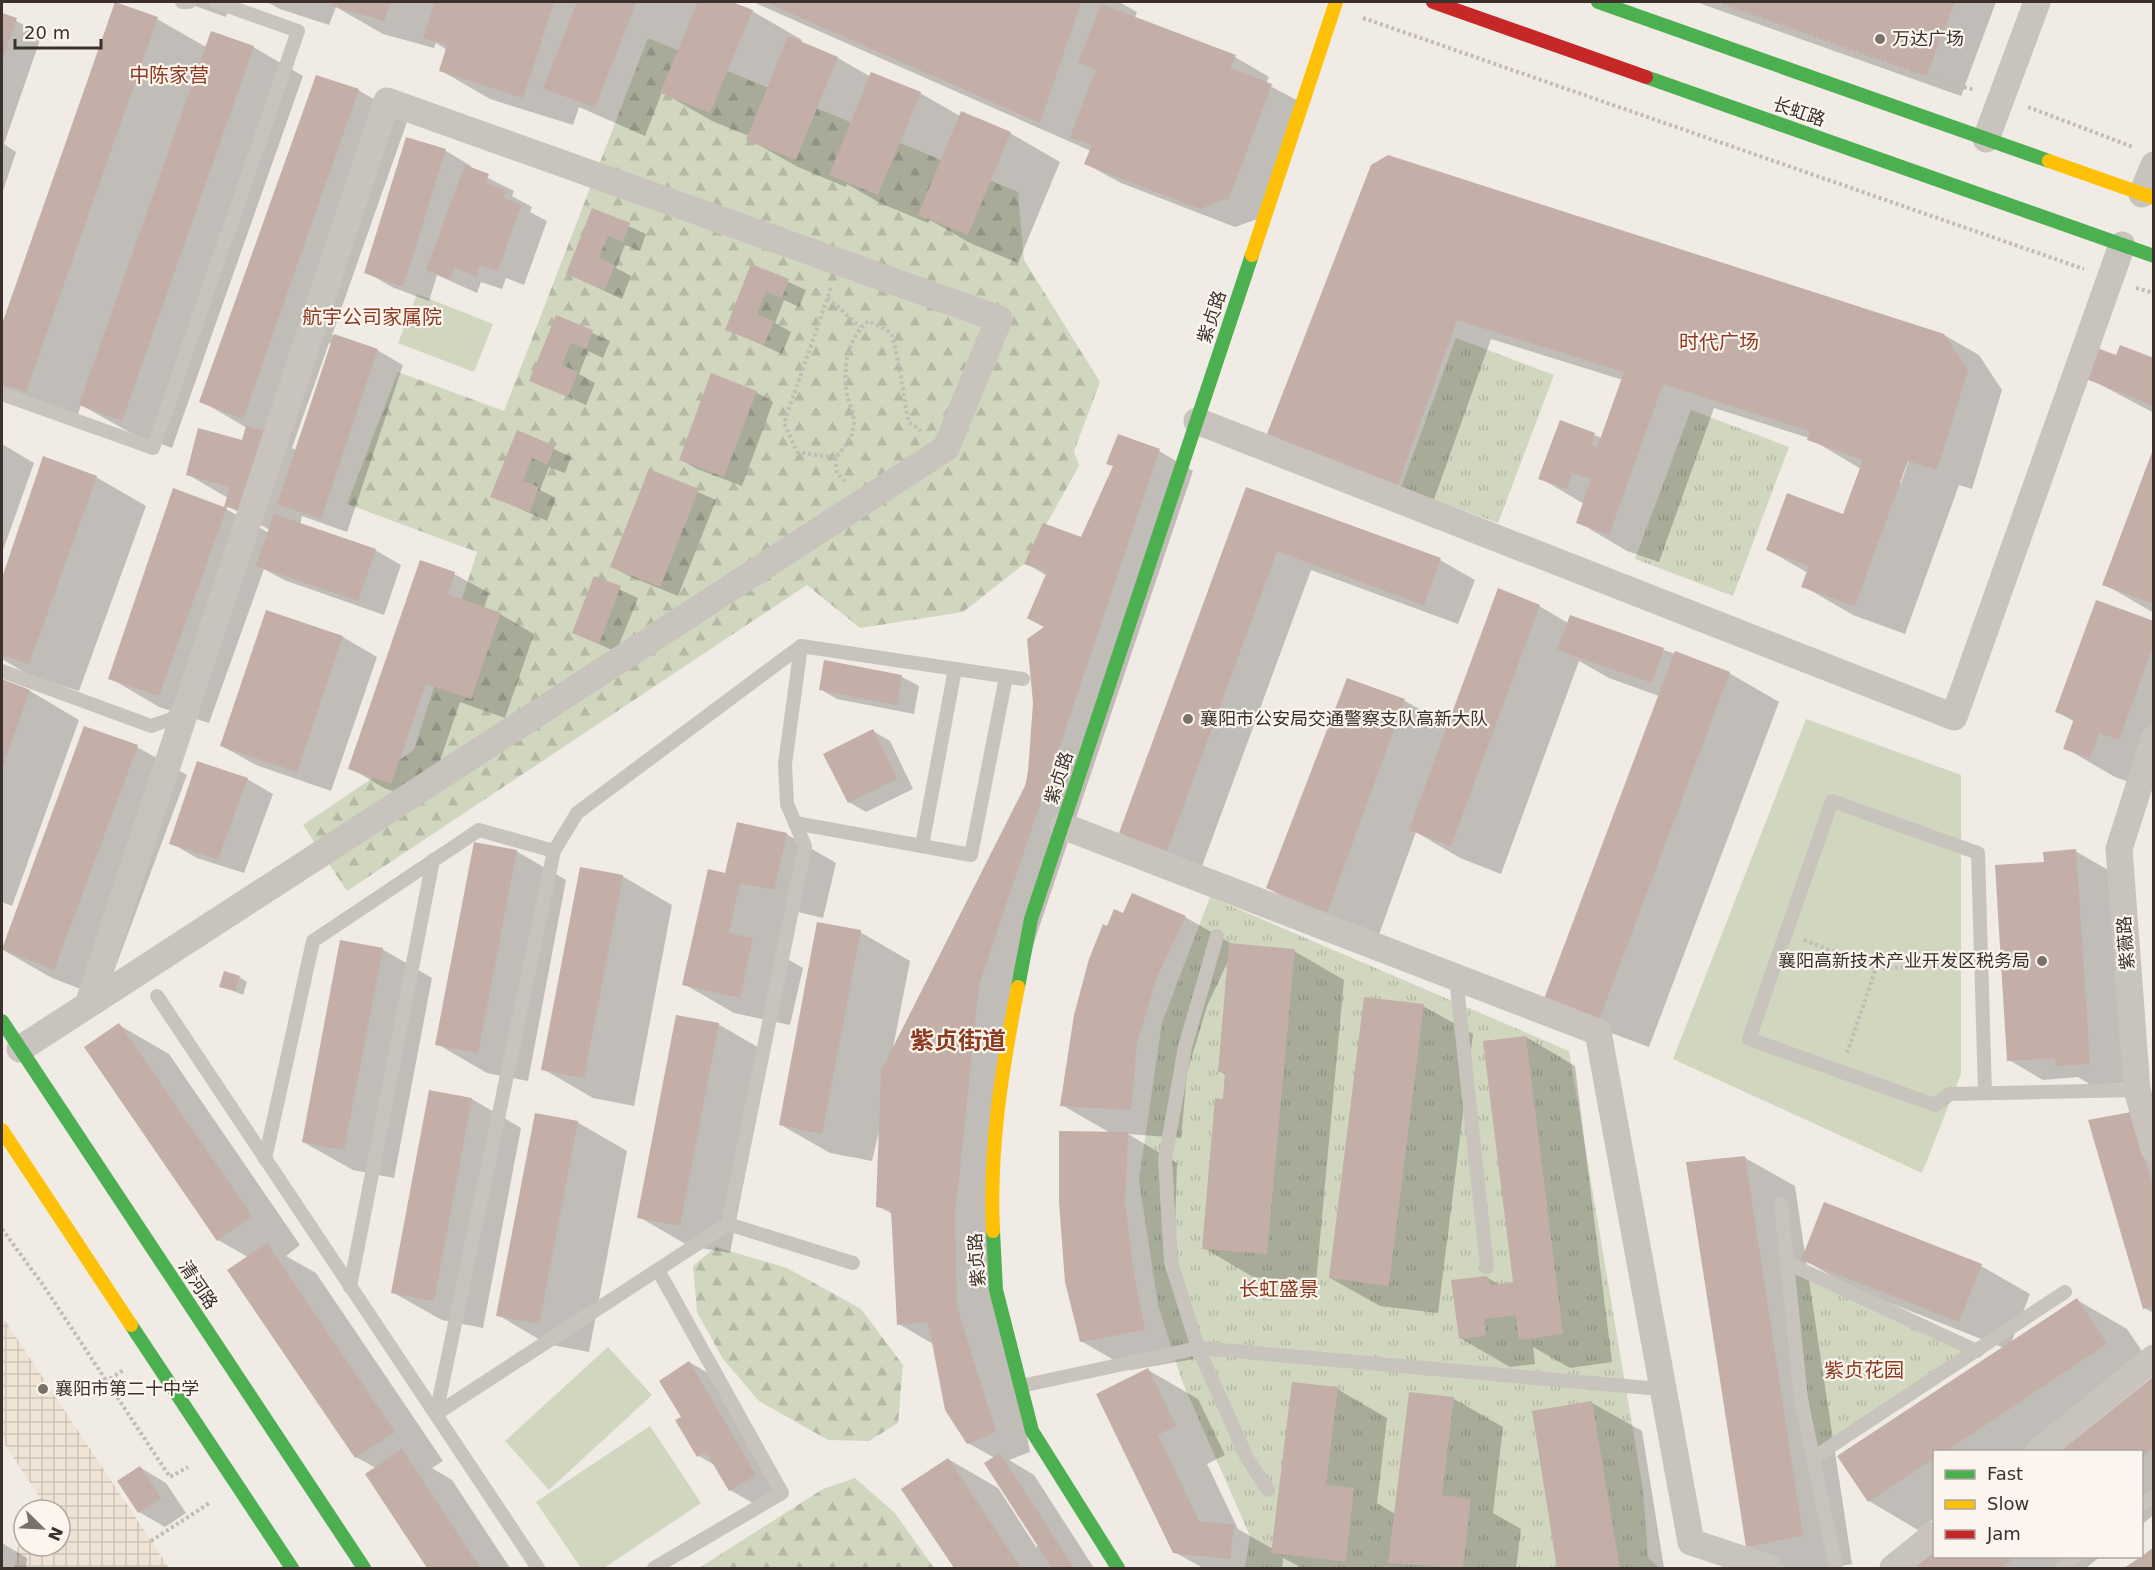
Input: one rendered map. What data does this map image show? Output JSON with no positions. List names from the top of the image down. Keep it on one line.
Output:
{"streets":{"main road":["长虹路","紫贞路","清河路"],"street":["紫薇路"]},"districts":["中陈家营","航宇公司家属院","时代广场","紫贞街道","长虹盛景","紫贞花园"],"places":["万达广场","襄阳市公安局交通警察支队高新大队","襄阳高新技术产业开发区税务局","襄阳市第二十中学"],"legend":["Fast","Slow","Jam"],"scale_bar":"20 m","north":"bottom right"}
